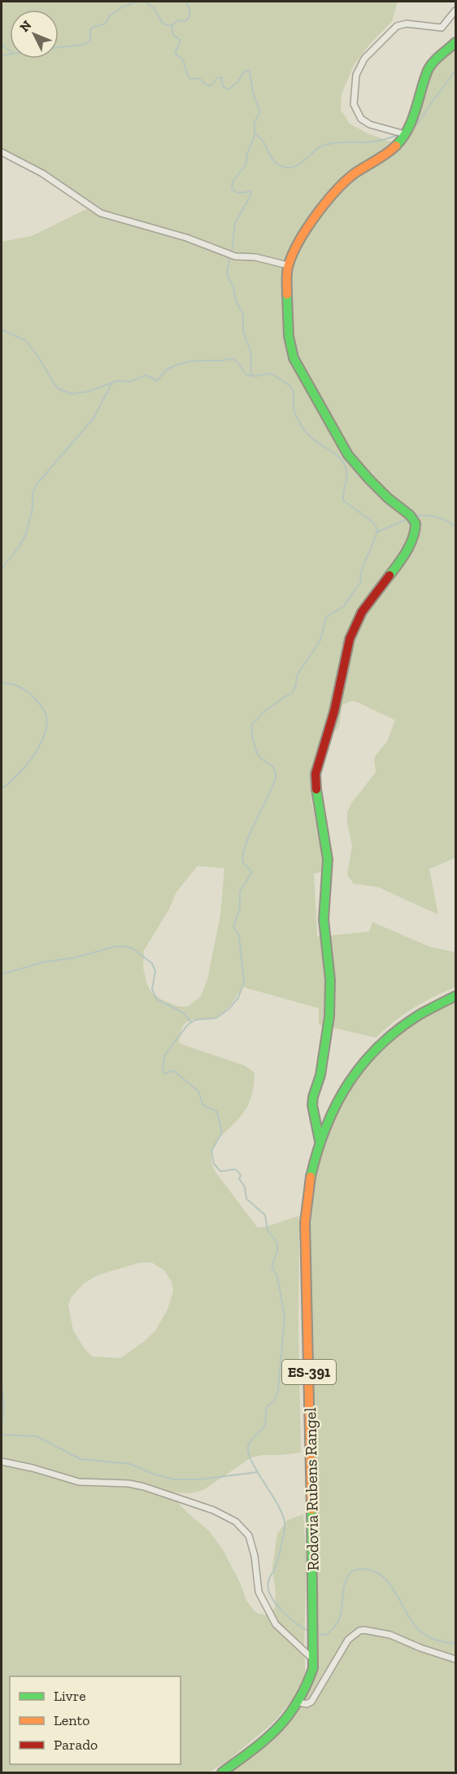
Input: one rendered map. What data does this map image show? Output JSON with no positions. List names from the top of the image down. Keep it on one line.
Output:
{"streets":{"street":["ES-391","Rodovia Rubens Rangel"]},"legend":["Livre","Lento","Parado"],"north":"top left"}
